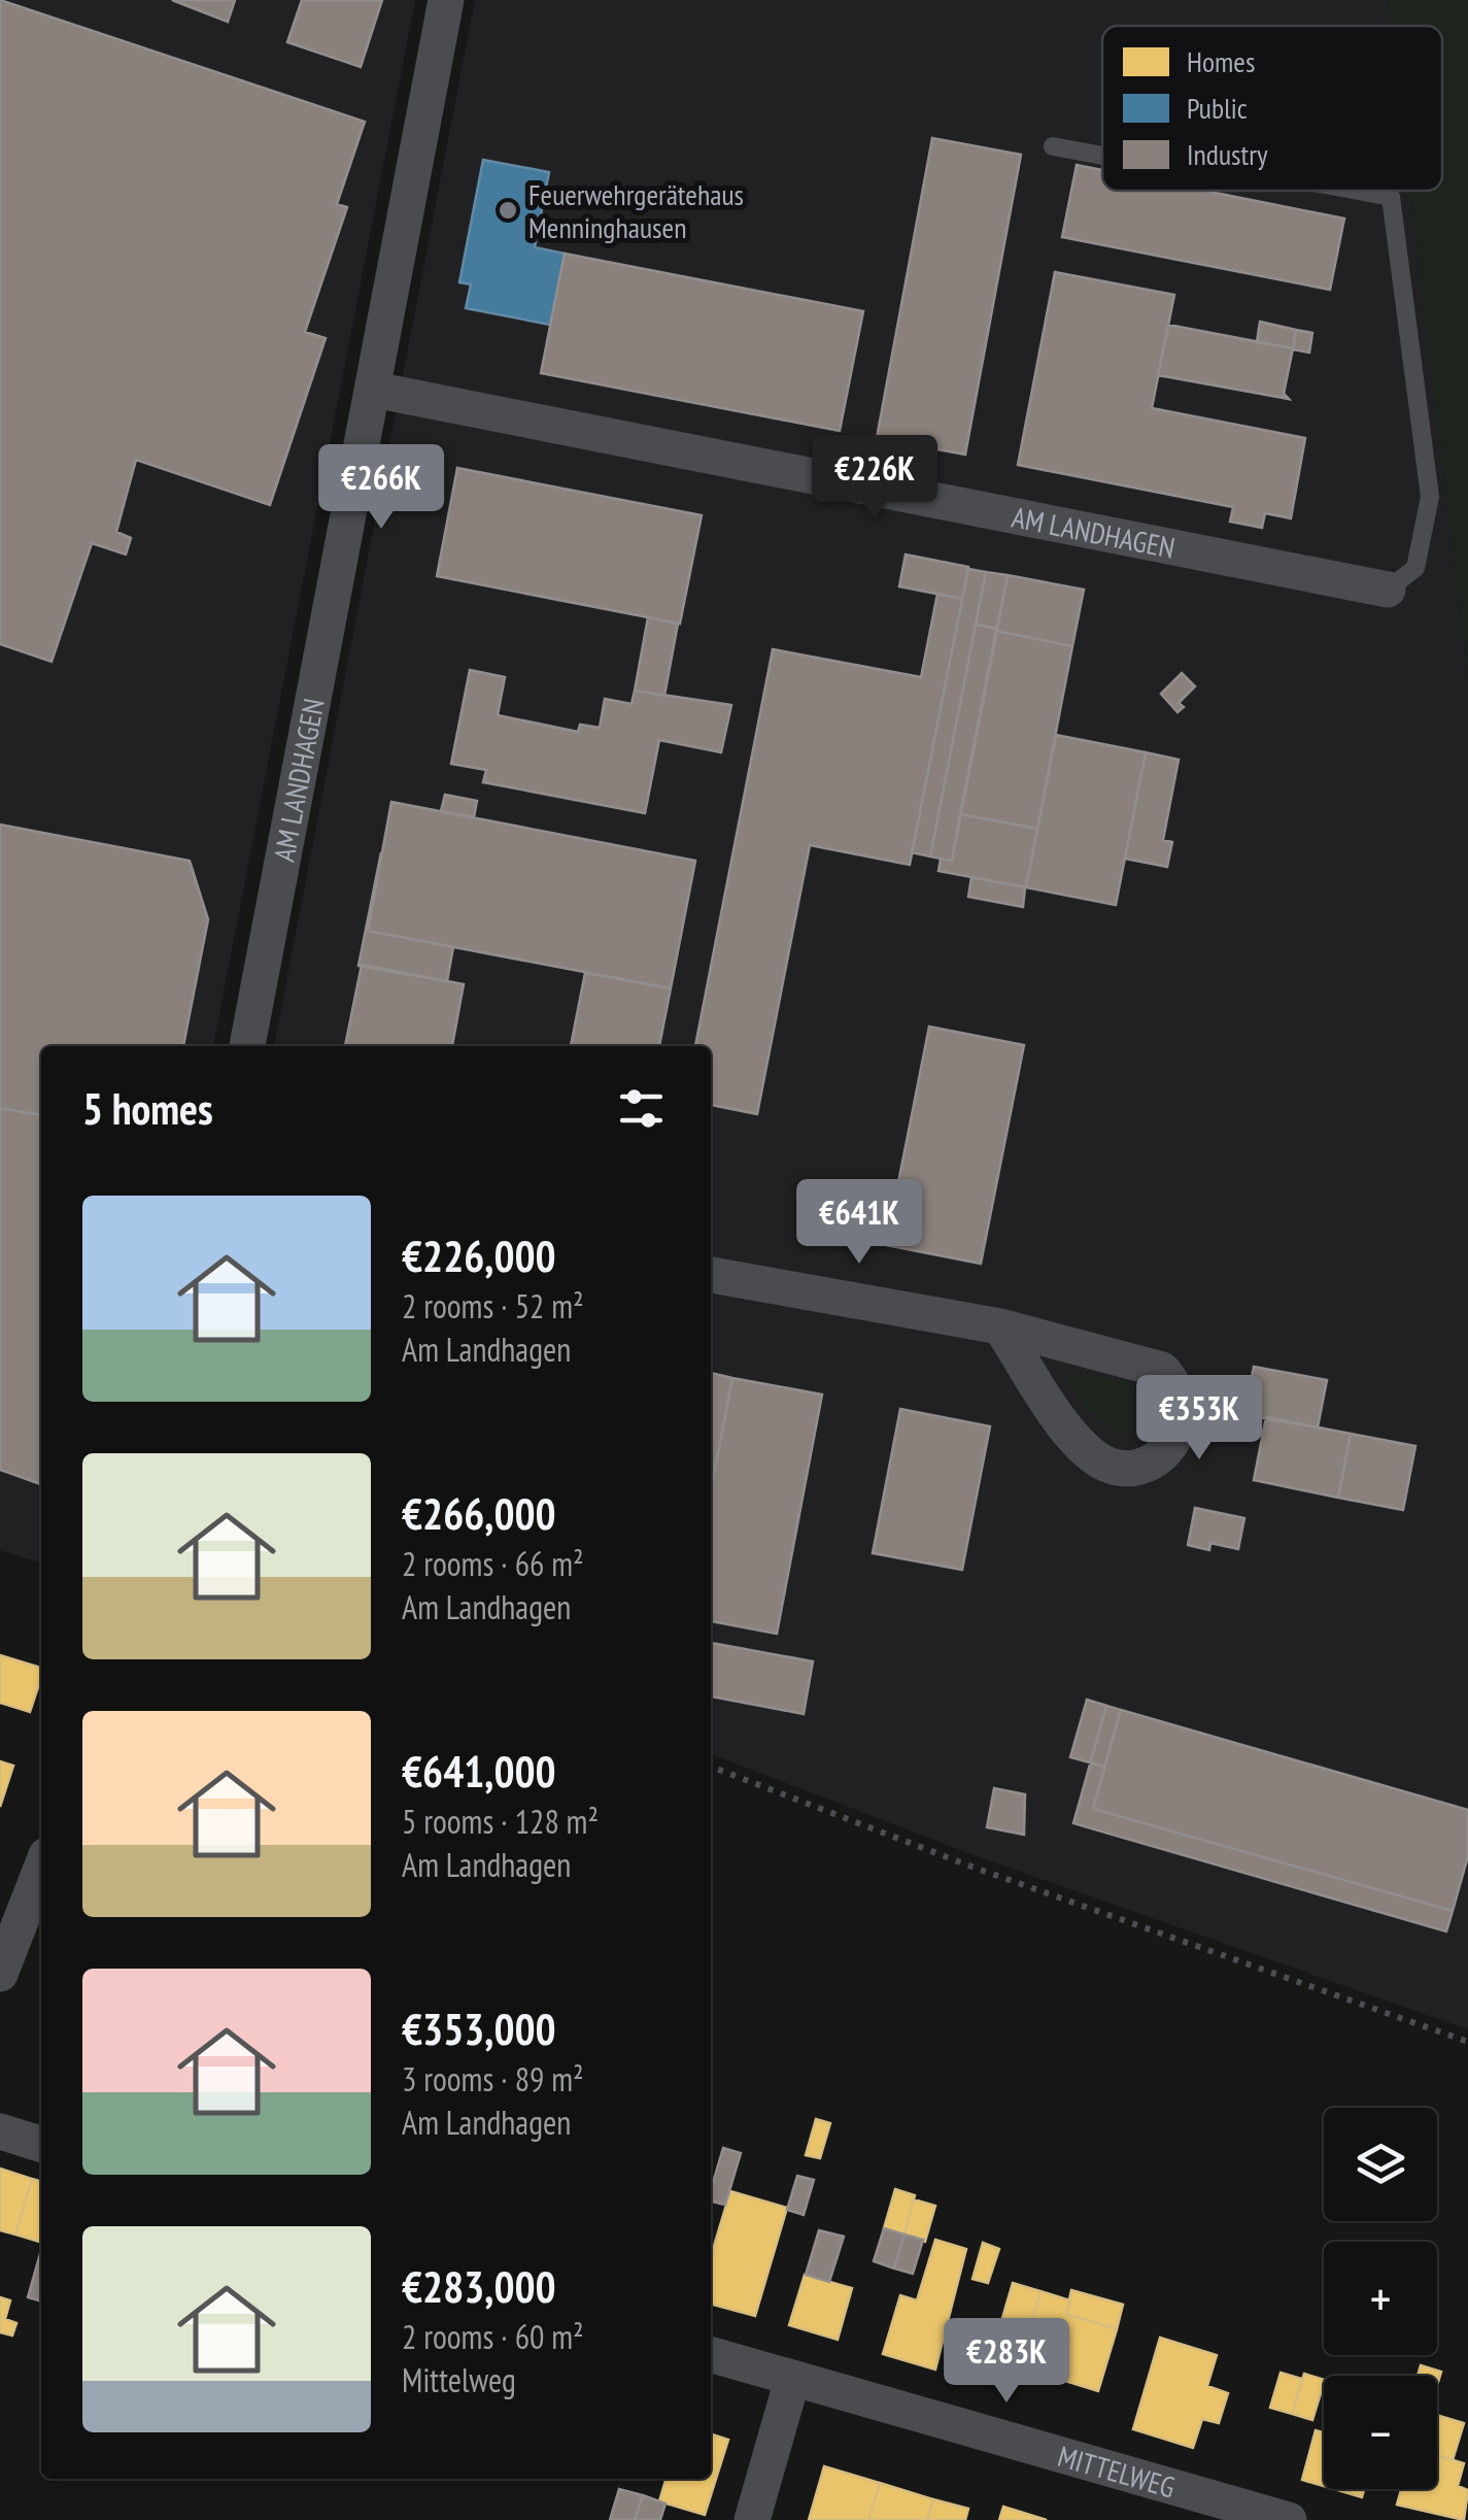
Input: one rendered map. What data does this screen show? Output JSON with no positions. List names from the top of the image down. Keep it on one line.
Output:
{"streets":{"street":["AM LANDHAGEN","MITTELWEG"]},"places":["Feuerwehrgerätehaus Menninghausen"],"legend":["Homes","Public","Industry"],"page":{"price":["€226K","€266K","€641K","€353K","€283K"],"heading":"5 homes","list":[{"name":"€226,000","note":"2 rooms · 52 m² · Am Landhagen"},{"name":"€266,000","note":"2 rooms · 66 m² · Am Landhagen"},{"name":"€641,000","note":"5 rooms · 128 m² · Am Landhagen"},{"name":"€353,000","note":"3 rooms · 89 m² · Am Landhagen"},{"name":"€283,000","note":"2 rooms · 60 m² · Mittelweg"}],"map_buttons":["+","−"]}}
